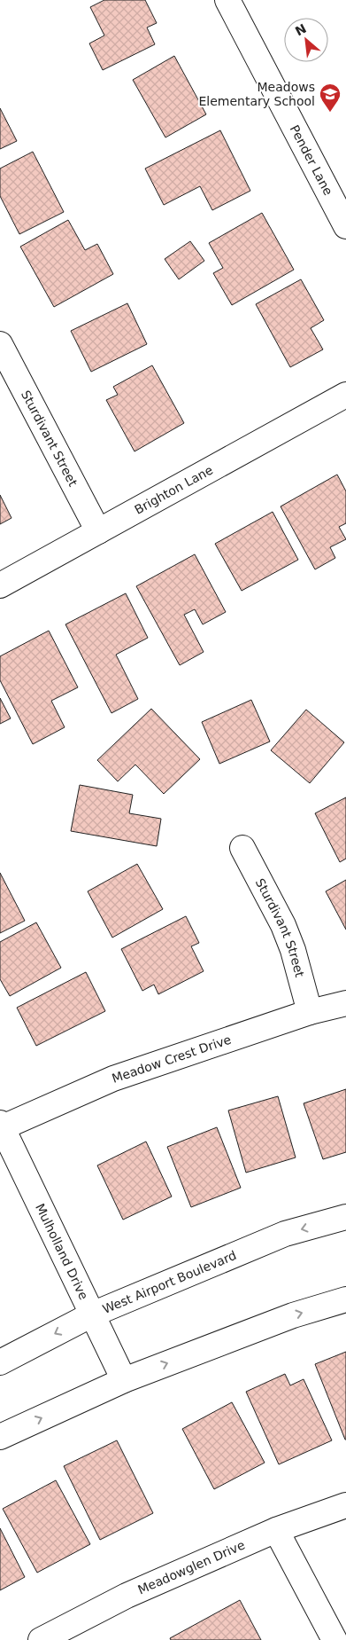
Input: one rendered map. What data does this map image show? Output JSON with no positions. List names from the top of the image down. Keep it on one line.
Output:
{"streets":{"street":["Pender Lane","Sturdivant Street","Brighton Lane","Meadow Crest Drive","Mulholland Drive","West Airport Boulevard","Meadowglen Drive"]},"crossings":[["Sturdivant Street","Brighton Lane"],["Sturdivant Street","Meadow Crest Drive"],["Meadow Crest Drive","Mulholland Drive"],["Mulholland Drive","West Airport Boulevard"]],"places":{"school or university":["Meadows Elementary School"]},"north":"top left"}
